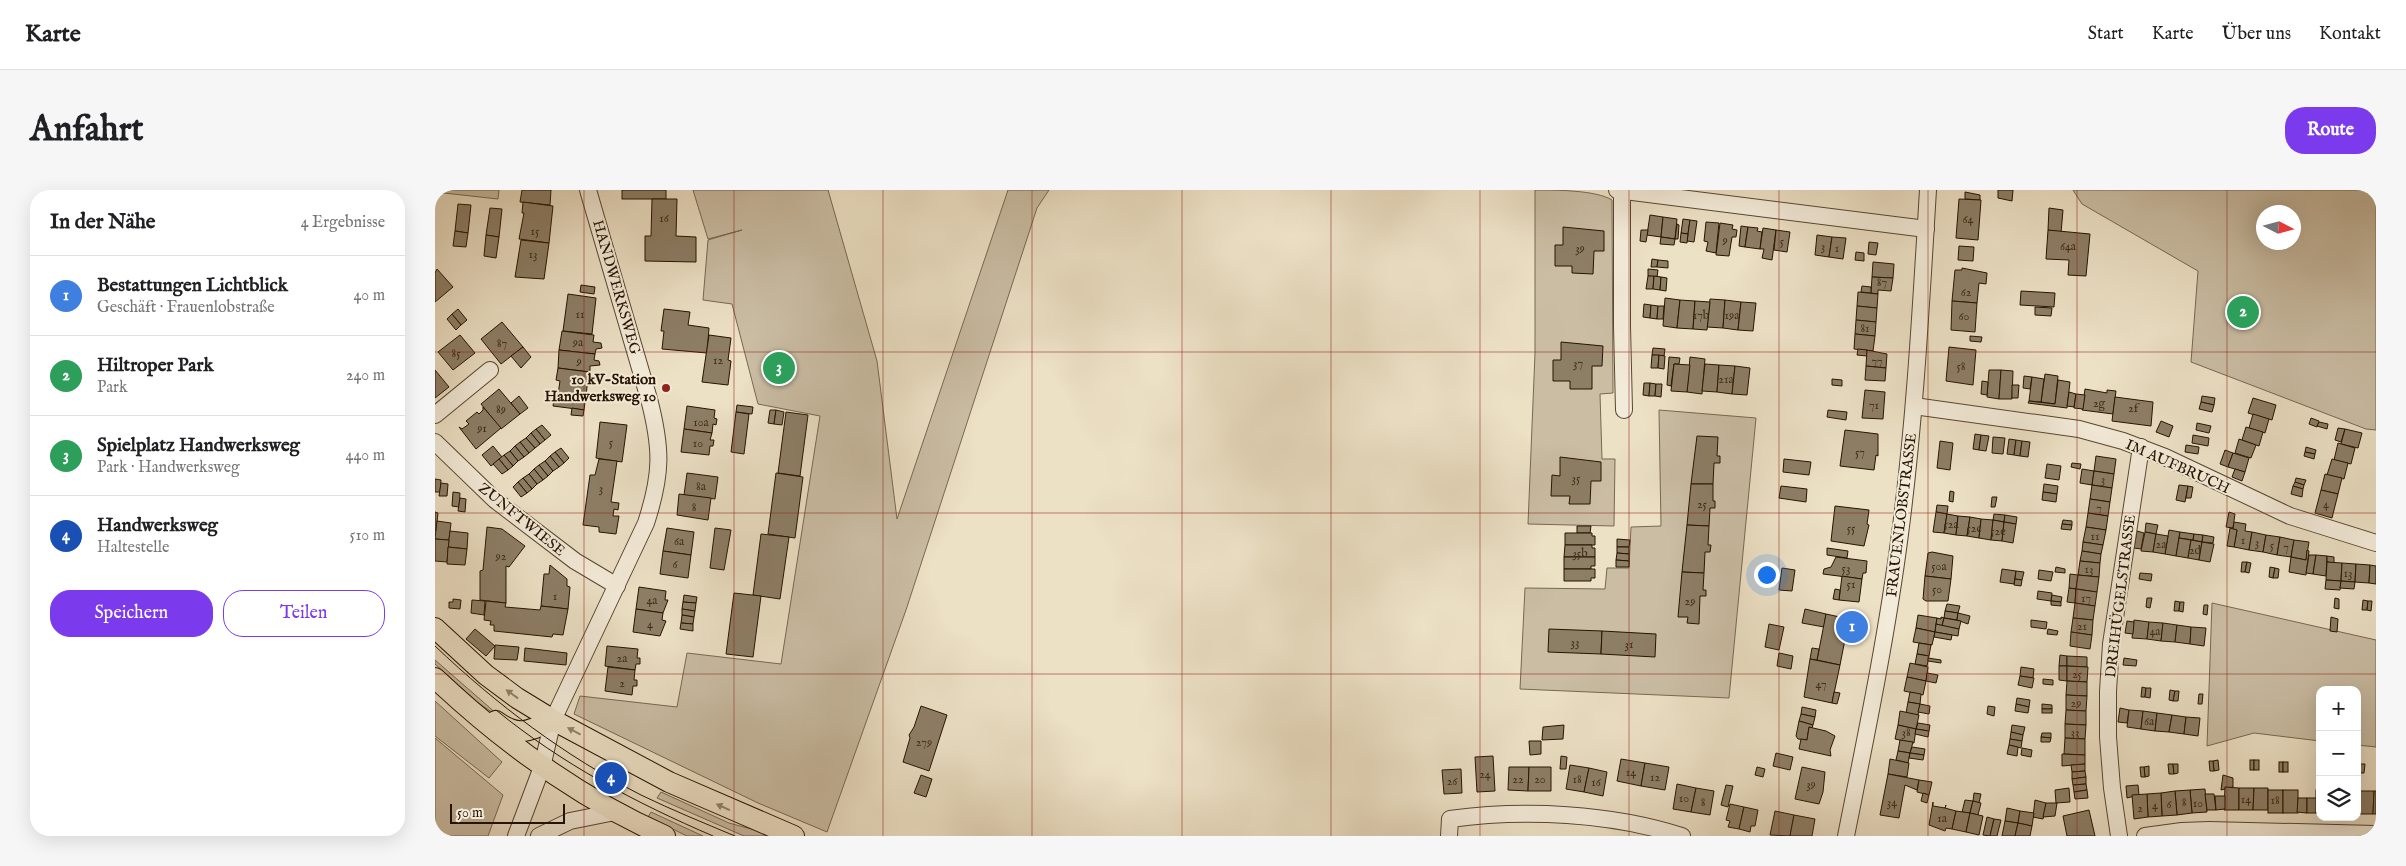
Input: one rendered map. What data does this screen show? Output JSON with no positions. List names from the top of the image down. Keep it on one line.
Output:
{"streets":{"street":["HANDWERKSWEG","IM AUFBRUCH","FRAUENLOBSTRASSE","ZUNFTWIESE","DREIHÜGELSTRASSE"]},"crossings":[["HANDWERKSWEG","ZUNFTWIESE"],["IM AUFBRUCH","FRAUENLOBSTRASSE"],["IM AUFBRUCH","DREIHÜGELSTRASSE"]],"places":["10 kV-Station Handwerksweg 10"],"house_numbers":["16","64","15","9","5","3","64a","39","1","13","87","62","11","17b","19a","60","81","9a","87","85","12","9","77","37","58","21a","2g","71","2f","89","10a","91","5","10","57","35","3","8a","3","25","4","8","7","52a","55","52c","52e","11","1","6a","3","2a","5","7","2d","35b","92","6","50a","53","13","13","51","50","1","17","4a","29","4","21","4a","33","31","2a","25","2","47","29","6a","38","33","279","14","24","12","22","20","18","26","16","39","10","14","18","8","34","8","10","6","4","2","1a"],"scale_bar":"50 m","north":"right","page":{"header":"Karte","nav":["Start","Karte","Über uns","Kontakt"],"buttons":["Route",["Speichern","Teilen"]],"title":"Anfahrt","heading":["In der Nähe","4 Ergebnisse"],"list":[{"mark":"1","name":"Bestattungen Lichtblick","note":"Geschäft · Frauenlobstraße","value":"40 m"},{"mark":"2","name":"Hiltroper Park","note":"Park","value":"240 m"},{"mark":"3","name":"Spielplatz Handwerksweg","note":"Park · Handwerksweg","value":"440 m"},{"mark":"4","name":"Handwerksweg","note":"Haltestelle","value":"510 m"}],"pins":["2","3","1","4"],"map_buttons":["+","−"],"scale":"50 m"}}
